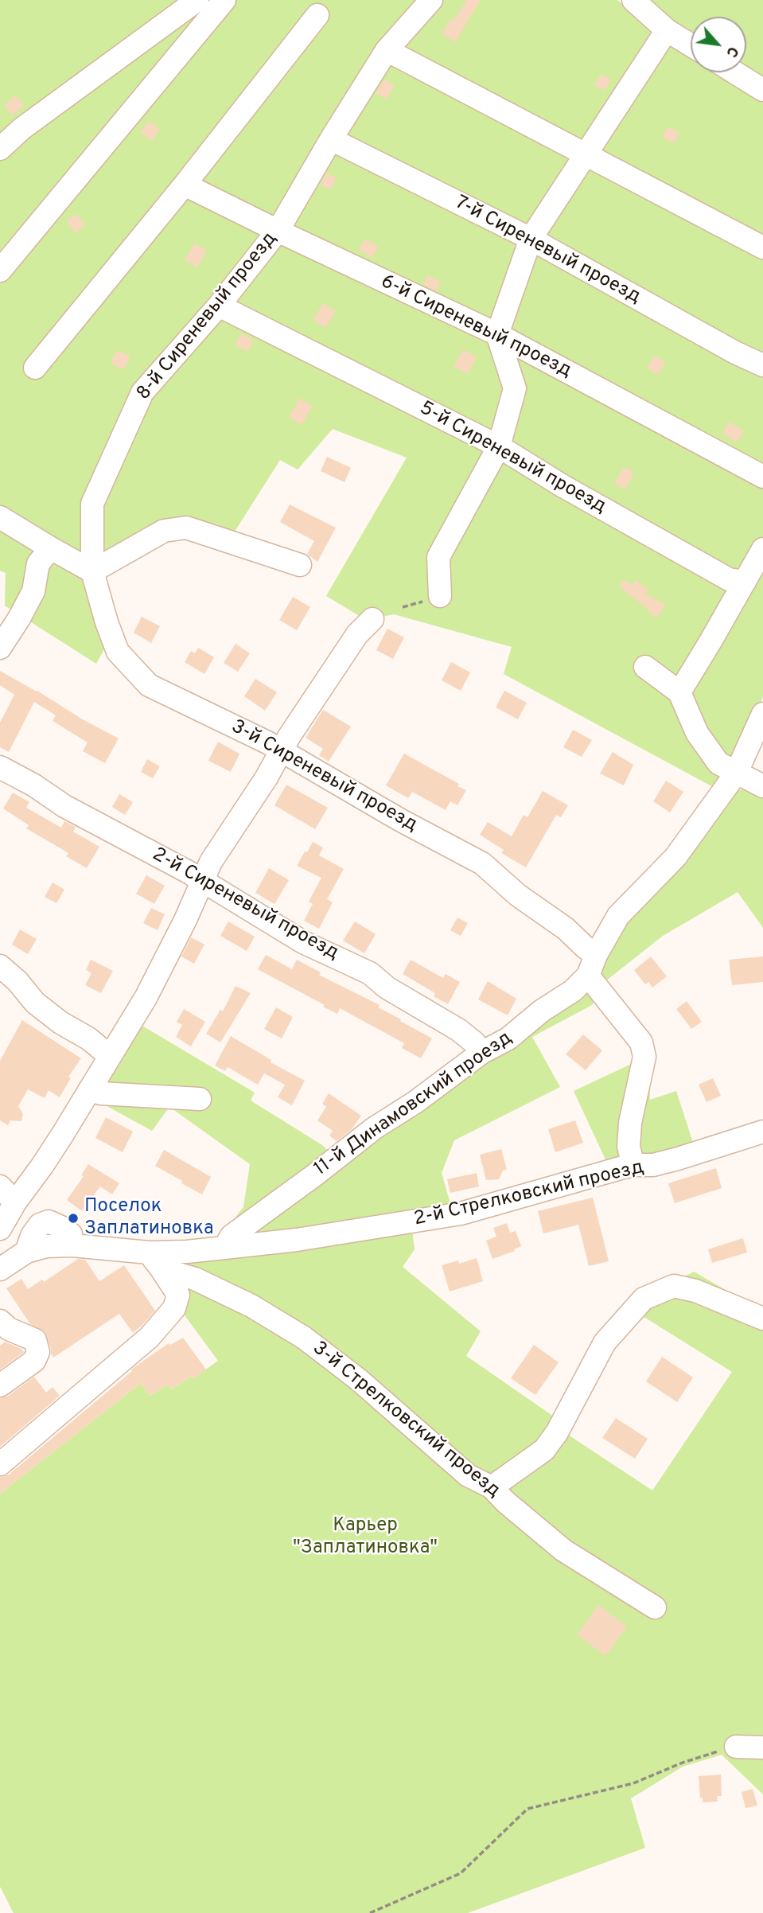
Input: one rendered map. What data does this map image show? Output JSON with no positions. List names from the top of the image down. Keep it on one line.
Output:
{"streets":{"street":["7-й Сиреневый проезд","8-й Сиреневый проезд","6-й Сиреневый проезд","5-й Сиреневый проезд","3-й Сиреневый проезд","2-й Сиреневый проезд","11-й Динамовский проезд","2-й Стрелковский проезд","3-й Стрелковский проезд"]},"crossings":[["7-й Сиреневый проезд","8-й Сиреневый проезд"],["8-й Сиреневый проезд","6-й Сиреневый проезд"],["8-й Сиреневый проезд","5-й Сиреневый проезд"],["8-й Сиреневый проезд","3-й Сиреневый проезд"],["3-й Сиреневый проезд","11-й Динамовский проезд"],["3-й Сиреневый проезд","2-й Стрелковский проезд"],["2-й Сиреневый проезд","11-й Динамовский проезд"],["11-й Динамовский проезд","2-й Стрелковский проезд"]],"parks":["Карьер \"Заплатиновка\""],"places":["Поселок Заплатиновка"],"north":"bottom right"}
